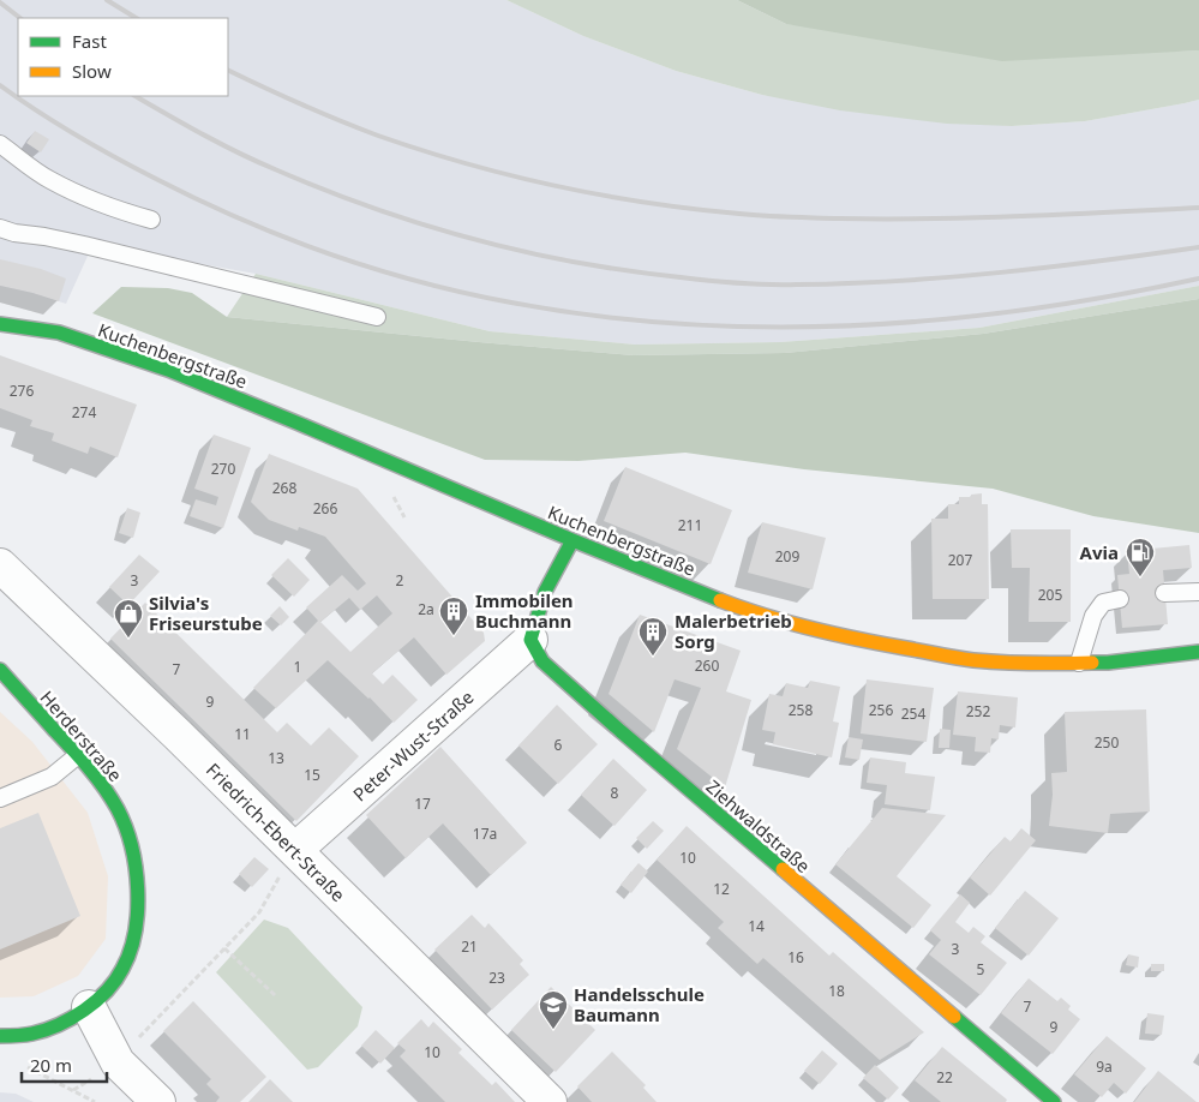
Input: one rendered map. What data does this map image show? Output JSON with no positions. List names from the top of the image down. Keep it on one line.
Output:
{"streets":{"street":["Kuchenbergstraße","Herderstraße","Peter-Wust-Straße","Ziehwaldstraße","Friedrich-Ebert-Straße"]},"crossings":[["Peter-Wust-Straße","Ziehwaldstraße"],["Peter-Wust-Straße","Friedrich-Ebert-Straße"]],"places":{"fuel station":["Avia"],"building":["Immobilen Buchmann","Malerbetrieb Sorg"],"shop":["Silvia's Friseurstube"],"school or university":["Handelsschule Baumann"]},"house_numbers":["276","274","270","268","266","211","209","207","3","2","205","2a","260","1","7","9","258","256","252","254","11","250","6","13","15","8","17","17a","10","12","14","21","3","16","5","23","18","7","9","10","9a","22"],"legend":["Fast","Slow"],"scale_bar":"20 m"}
